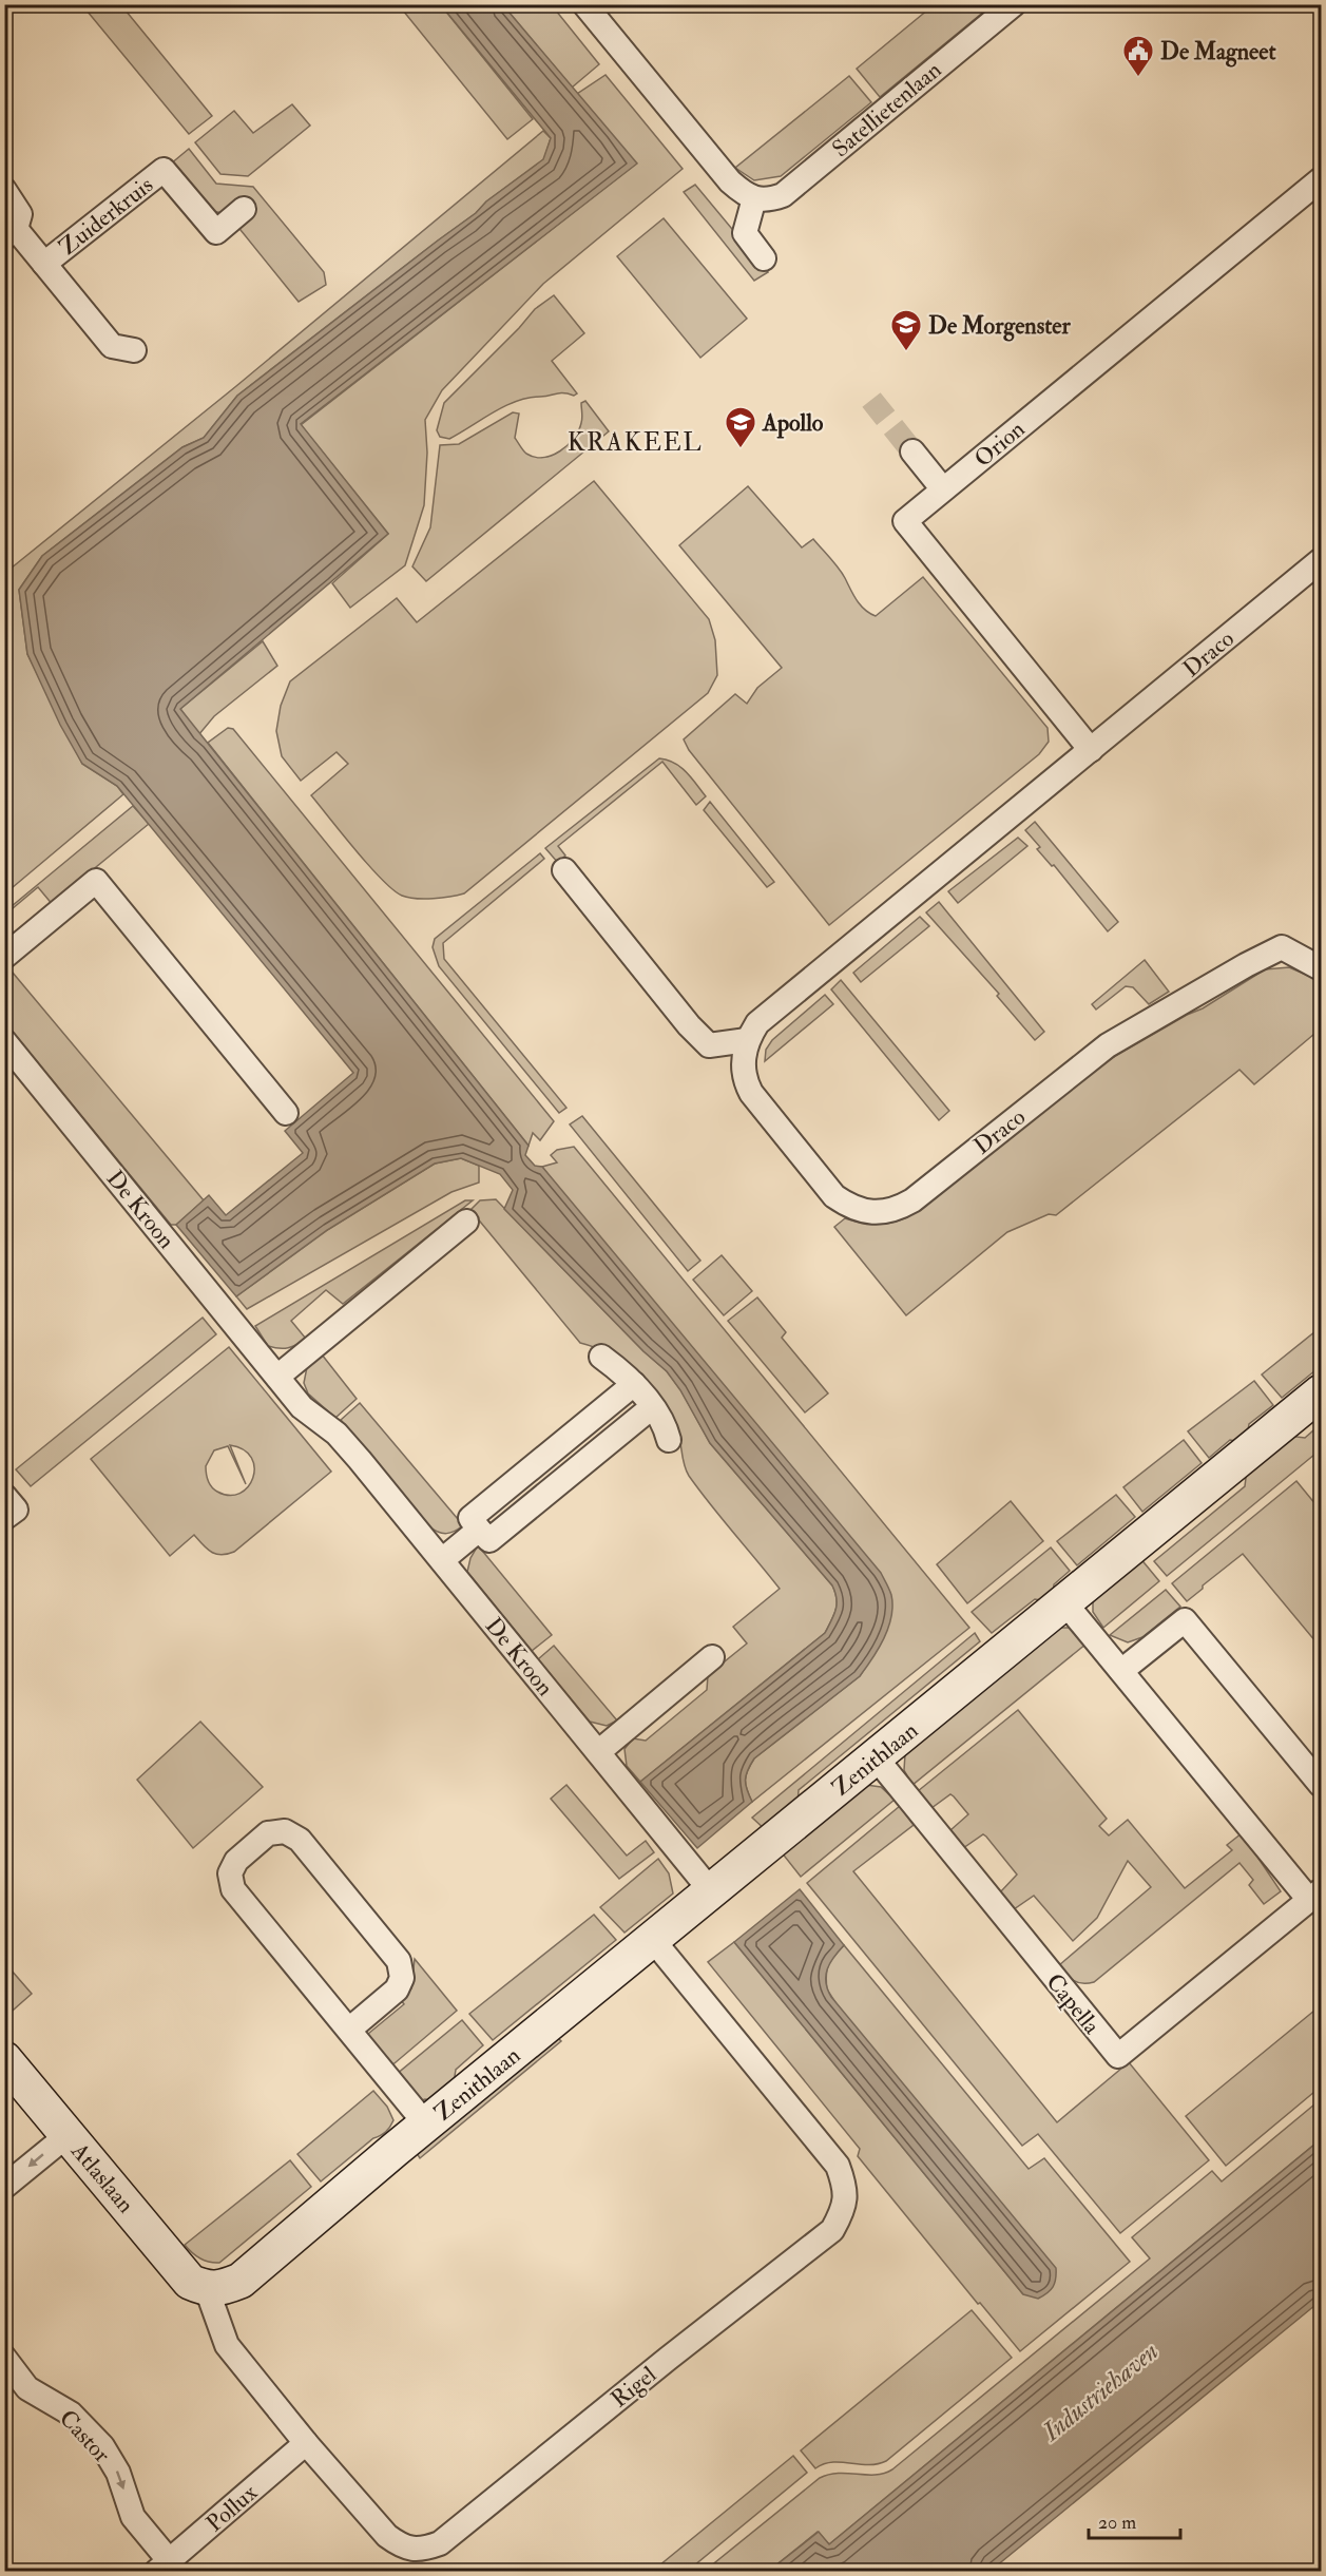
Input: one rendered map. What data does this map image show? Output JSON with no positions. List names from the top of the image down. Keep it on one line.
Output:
{"streets":{"street":["Satellietenlaan","Zuiderkruis","Orion","Draco","De Kroon","Zenithlaan","Capella","Atlaslaan","Rigel","Castor","Pollux"]},"crossings":[["Orion","Draco"],["De Kroon","Zenithlaan"],["Zenithlaan","Capella"],["Zenithlaan","Atlaslaan"],["Zenithlaan","Rigel"],["Atlaslaan","Rigel"],["Rigel","Pollux"],["Castor","Pollux"]],"one_way":["Castor"],"districts":["KRAKEEL"],"water":["Industriehaven"],"places":{"public building":["De Magneet"],"school or university":["De Morgenster","Apollo"]},"scale_bar":"20 m"}
